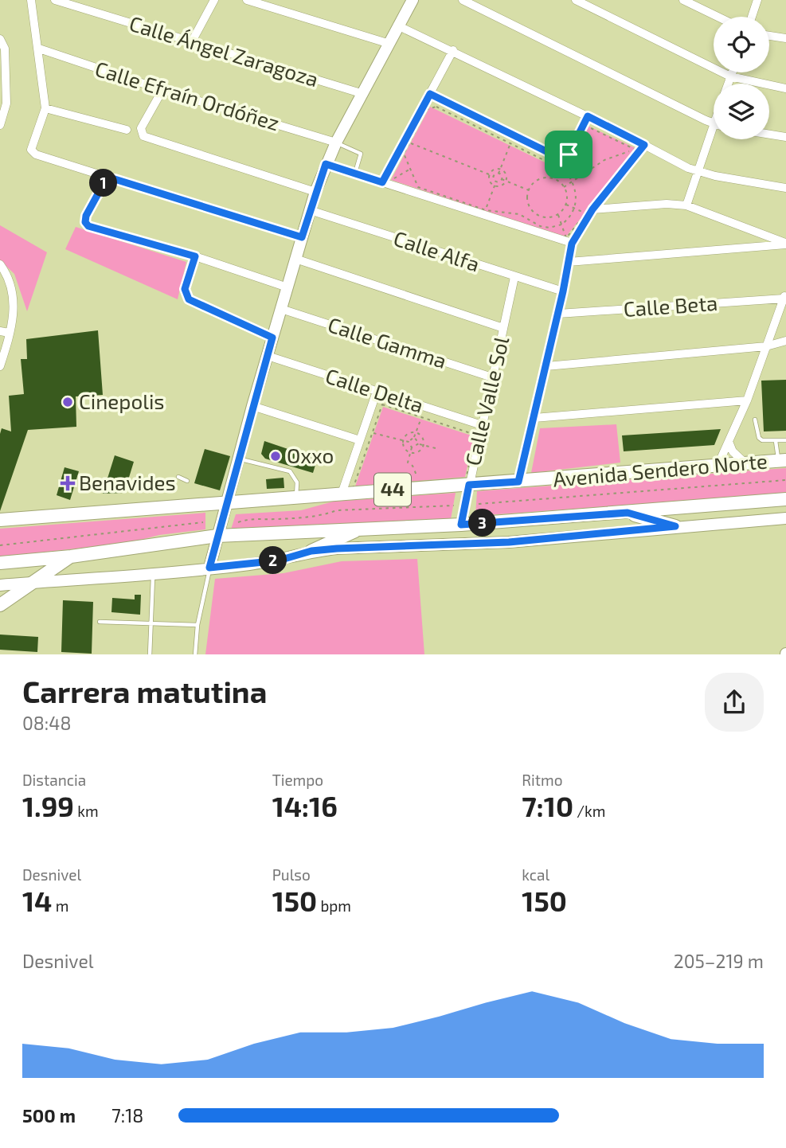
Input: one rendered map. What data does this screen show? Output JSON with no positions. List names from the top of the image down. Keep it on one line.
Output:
{"streets":{"main road":["Avenida Sendero Norte","44"],"street":["Calle Ángel Zaragoza","Calle Efraín Ordóñez","Calle Alfa","Calle Beta","Calle Gamma","Calle Delta","Calle Valle Sol"]},"crossings":[["Calle Alfa","Calle Valle Sol"],["Calle Gamma","Calle Valle Sol"],["Calle Delta","Calle Valle Sol"],["Calle Valle Sol","Avenida Sendero Norte"],["Avenida Sendero Norte","44"]],"places":{"other":["Cinepolis","Oxxo"],"health":["Benavides"]},"page":{"pins":["1","3","2"],"heading":["Carrera matutina","08:48"],"stats":[["Distancia","1.99 km"],["Tiempo","14:16"],["Ritmo","7:10 /km"],["Desnivel","14 m"],["Pulso","150 bpm"],["kcal","150"]],"chart":["Desnivel","205–219 m"],"list":[{"name":"500 m","note":"7:18"}]}}
